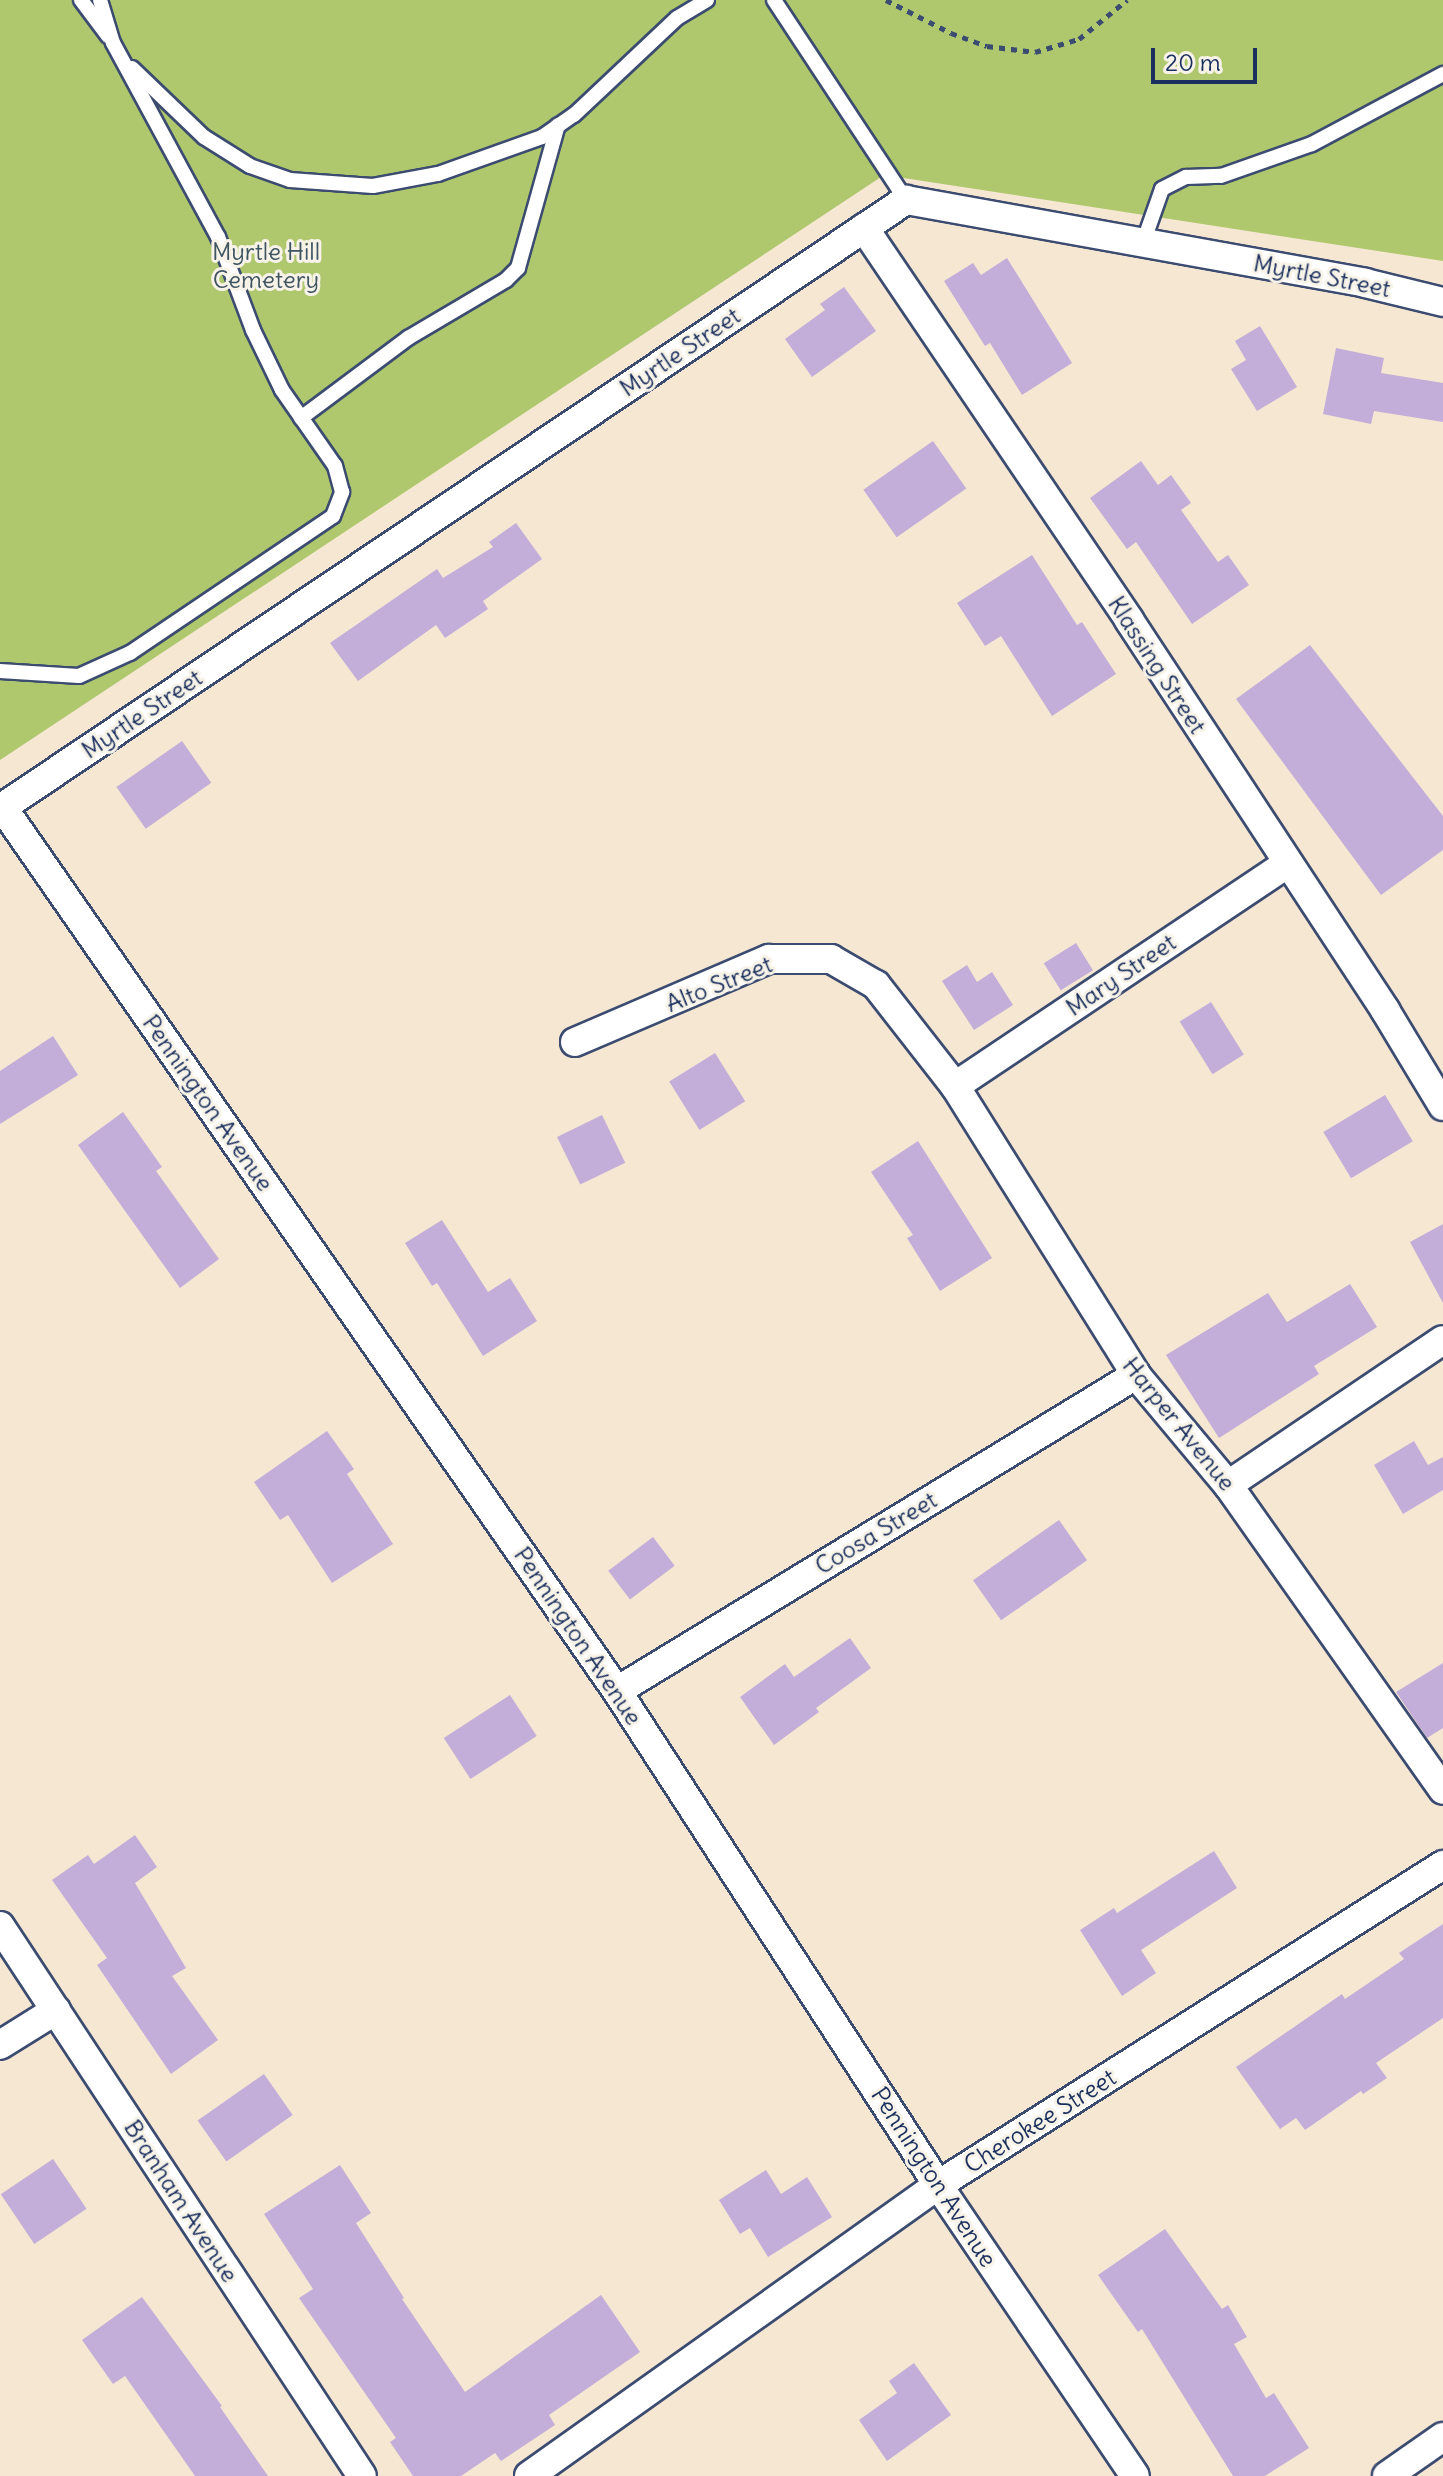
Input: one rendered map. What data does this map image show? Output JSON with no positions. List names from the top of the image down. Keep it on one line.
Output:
{"streets":{"street":["Myrtle Street","Klassing Street","Mary Street","Alto Street","Pennington Avenue","Harper Avenue","Coosa Street","Cherokee Street","Branham Avenue"]},"crossings":[["Myrtle Street","Klassing Street"],["Myrtle Street","Pennington Avenue"],["Klassing Street","Mary Street"],["Mary Street","Harper Avenue"],["Alto Street","Harper Avenue"],["Pennington Avenue","Coosa Street"],["Pennington Avenue","Cherokee Street"],["Harper Avenue","Coosa Street"]],"parks":["Myrtle Hill Cemetery"],"scale_bar":"20 m"}
